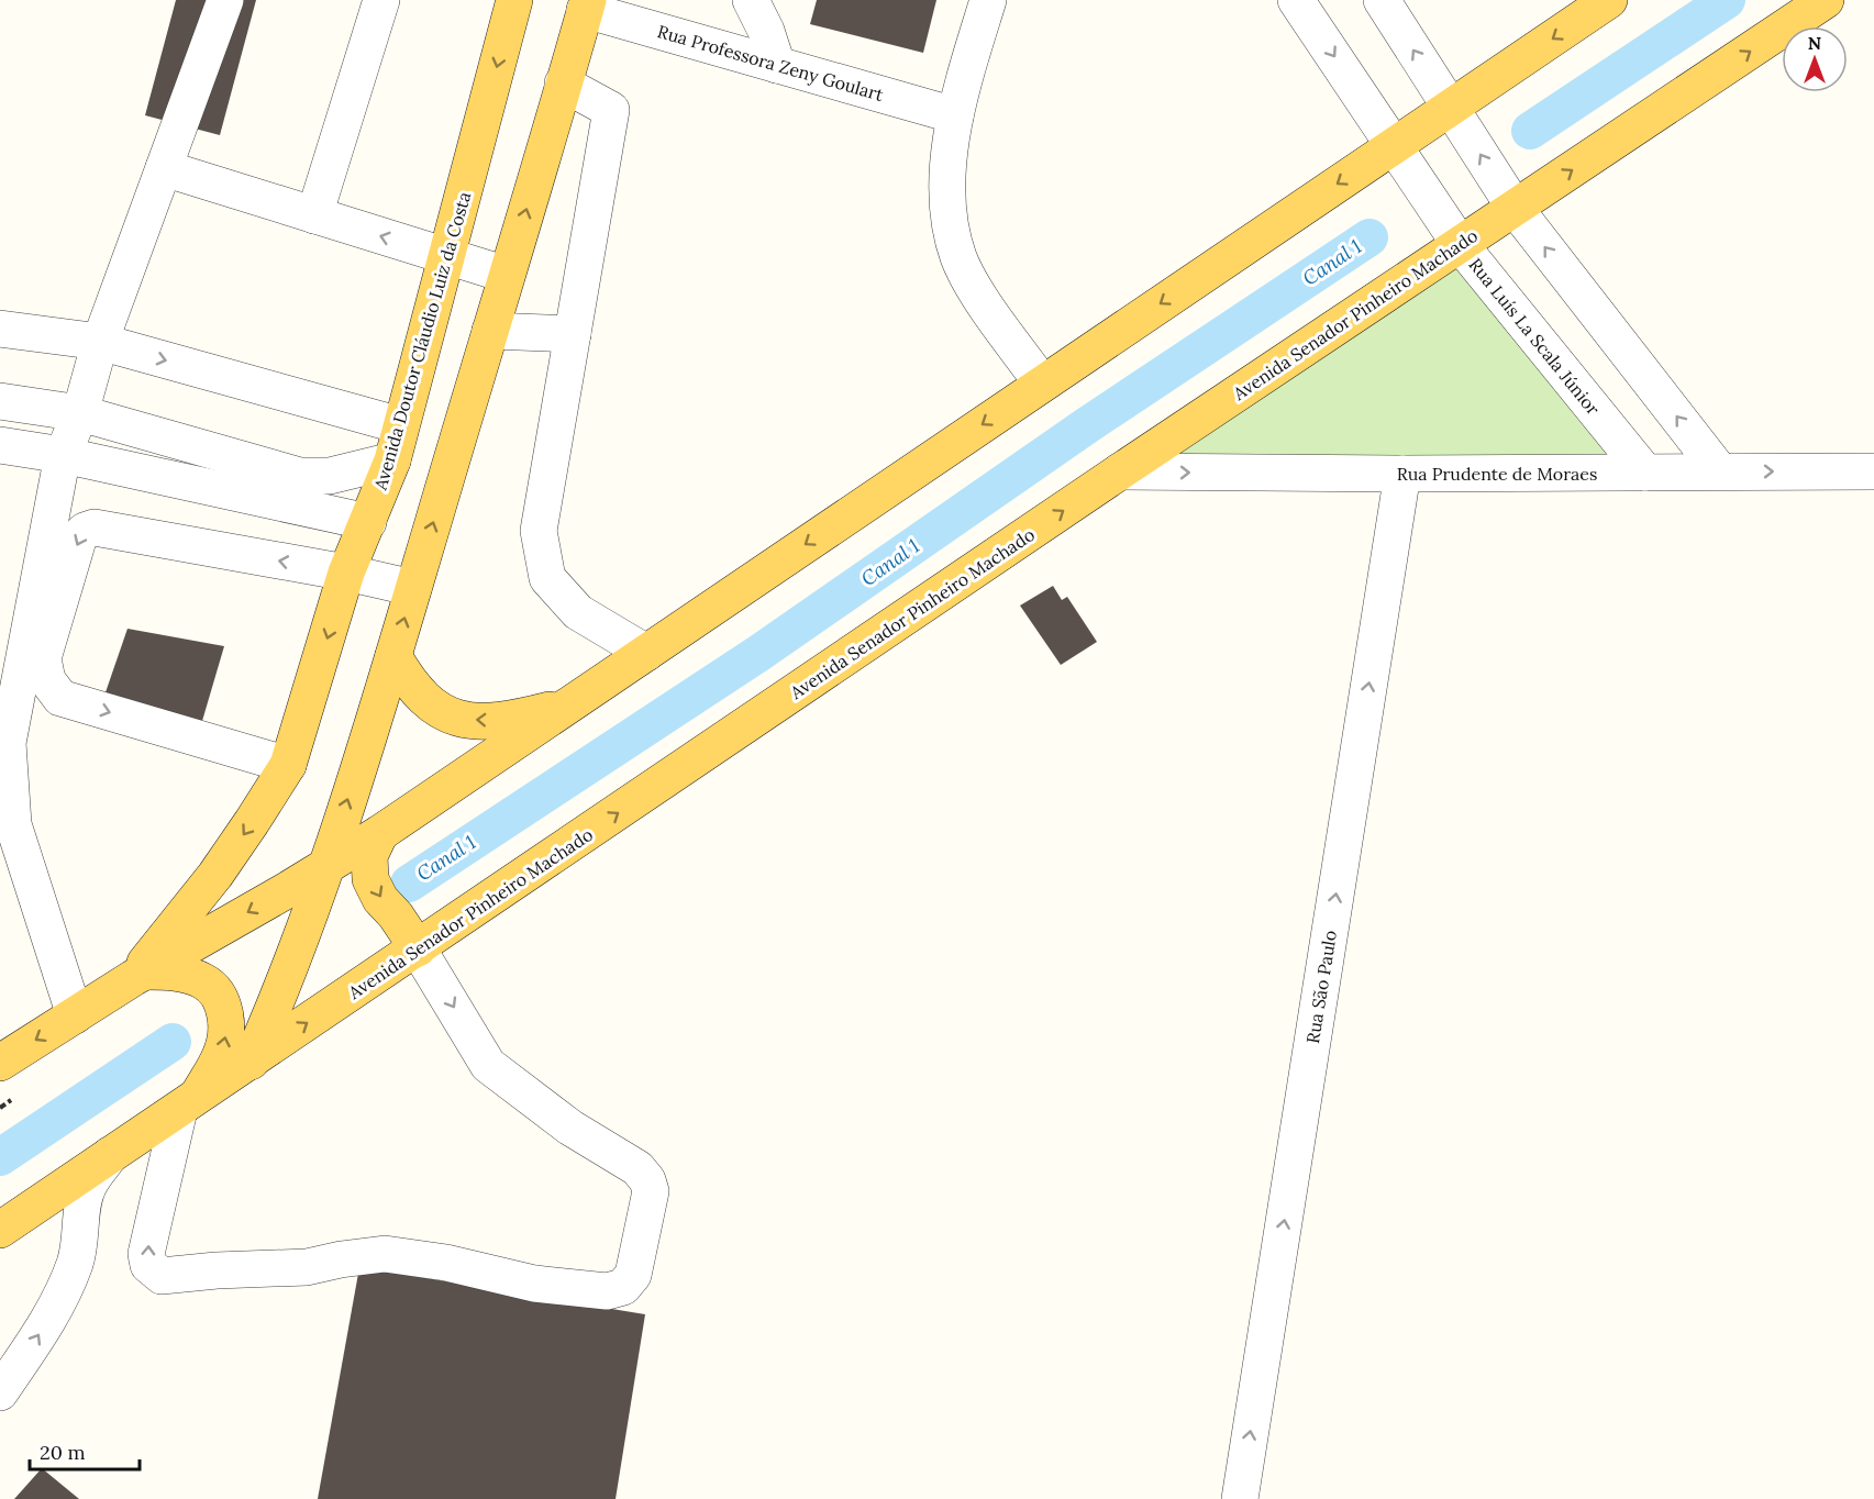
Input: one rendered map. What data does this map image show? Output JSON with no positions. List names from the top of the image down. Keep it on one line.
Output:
{"streets":{"main road":["Avenida Senador Pinheiro Machado","Avenida Doutor Cláudio Luiz da Costa"],"street":["Rua Professora Zeny Goulart","Rua Luís La Scala Júnior","Rua Prudente de Moraes","Rua São Paulo"]},"crossings":[["Avenida Senador Pinheiro Machado","Rua Luís La Scala Júnior"],["Avenida Senador Pinheiro Machado","Rua Prudente de Moraes"],["Rua Luís La Scala Júnior","Rua Prudente de Moraes"],["Rua Prudente de Moraes","Rua São Paulo"]],"one_way":["Rua Prudente de Moraes","Rua São Paulo"],"water":["Canal 1"],"scale_bar":"20 m","north":"top"}
